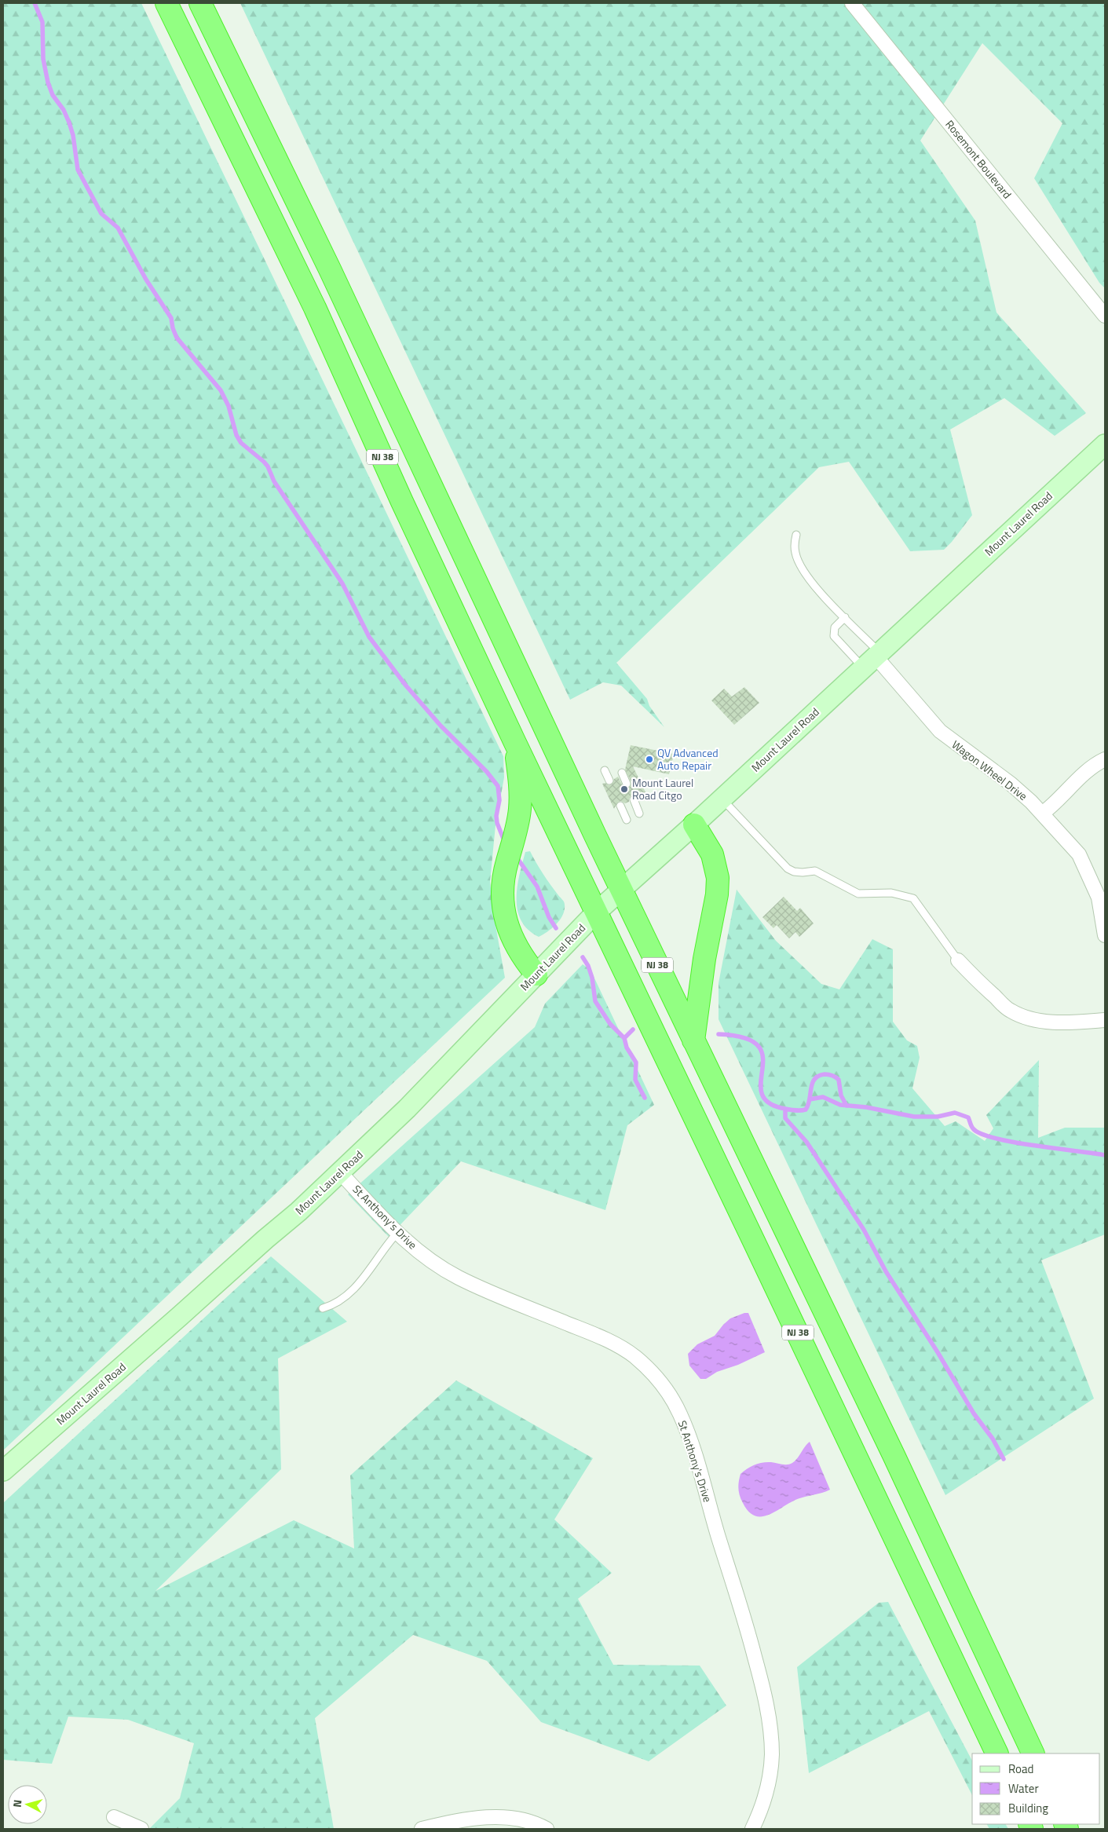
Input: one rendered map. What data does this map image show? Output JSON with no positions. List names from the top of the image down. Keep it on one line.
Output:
{"streets":{"highway":["NJ 38"],"main road":["Mount Laurel Road"],"street":["Rosemont Boulevard","Wagon Wheel Drive","St Anthony's Drive"]},"crossings":[["NJ 38","Mount Laurel Road"],["Mount Laurel Road","Wagon Wheel Drive"],["Mount Laurel Road","St Anthony's Drive"]],"places":["QV Advanced Auto Repair","Mount Laurel Road Citgo"],"legend":["Road","Water","Building"],"north":"left"}
